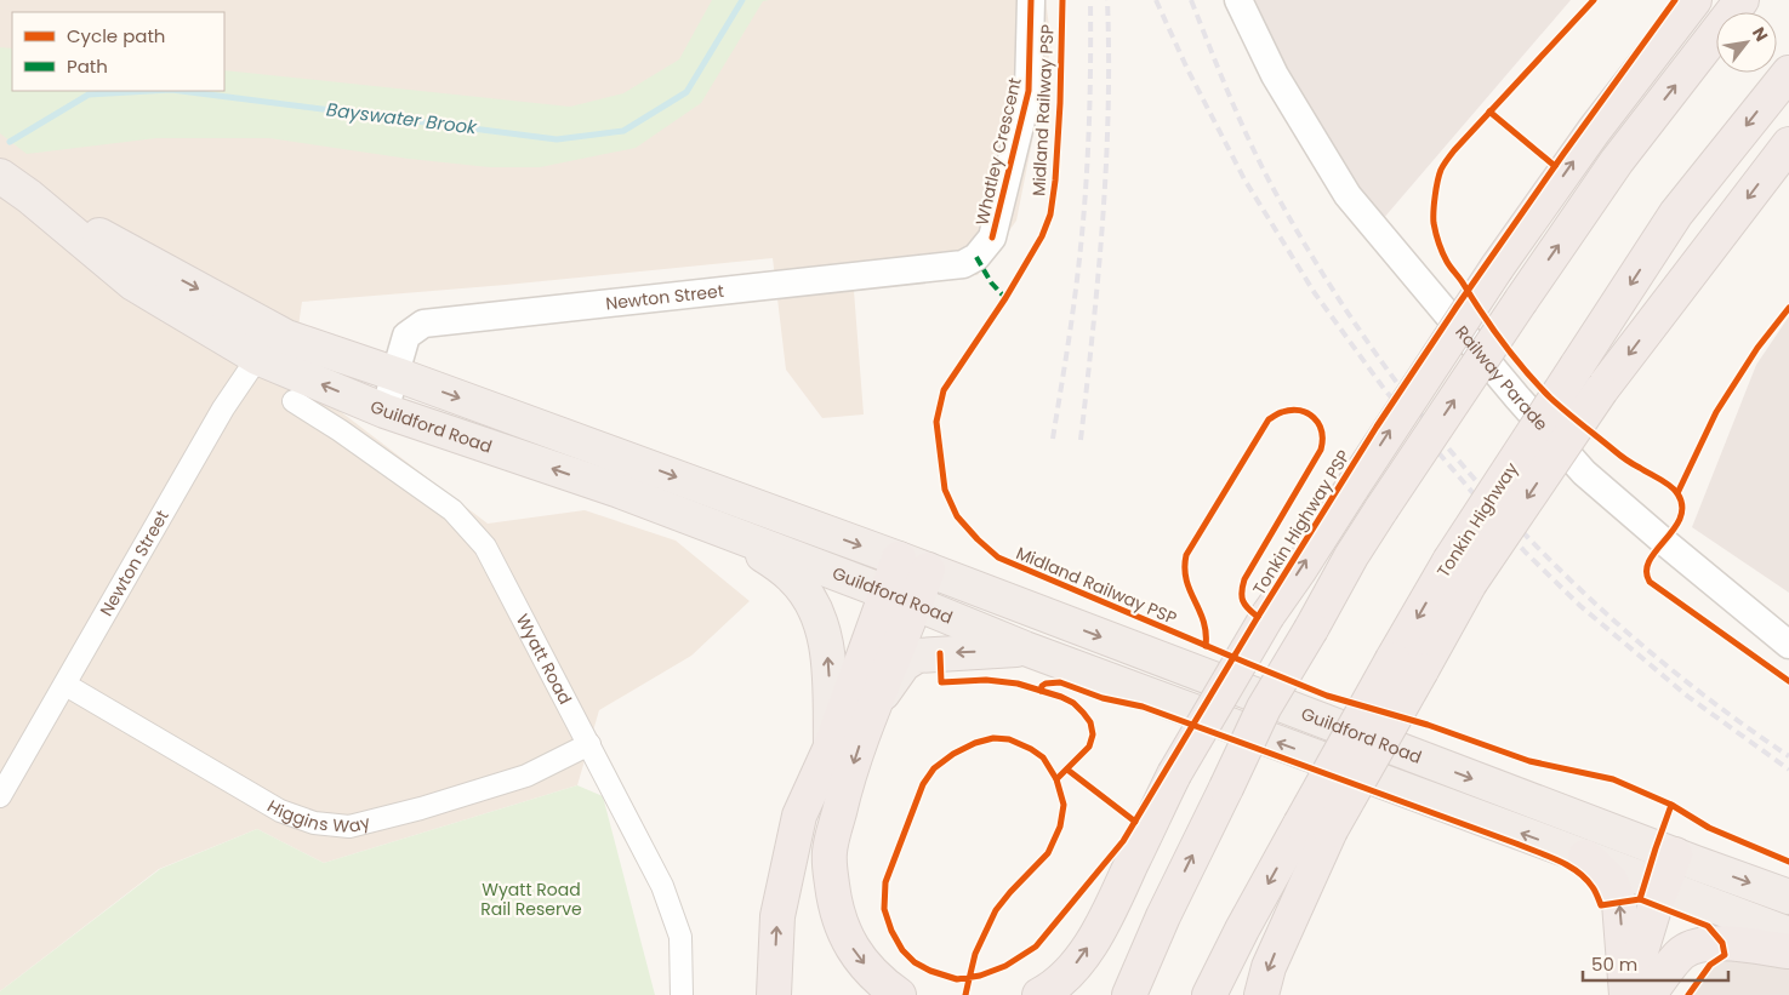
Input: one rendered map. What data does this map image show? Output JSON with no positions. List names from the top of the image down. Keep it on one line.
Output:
{"streets":{"highway":["Guildford Road","Tonkin Highway"],"street":["Whatley Crescent","Newton Street","Railway Parade","Wyatt Road","Higgins Way"],"cycle path":["Midland Railway PSP","Tonkin Highway PSP"]},"crossings":[["Whatley Crescent","Newton Street"],["Newton Street","Guildford Road"],["Newton Street","Higgins Way"],["Wyatt Road","Higgins Way"]],"water":["Bayswater Brook"],"parks":["Wyatt Road Rail Reserve"],"legend":["Cycle path","Path"],"scale_bar":"50 m","north":"top right"}
